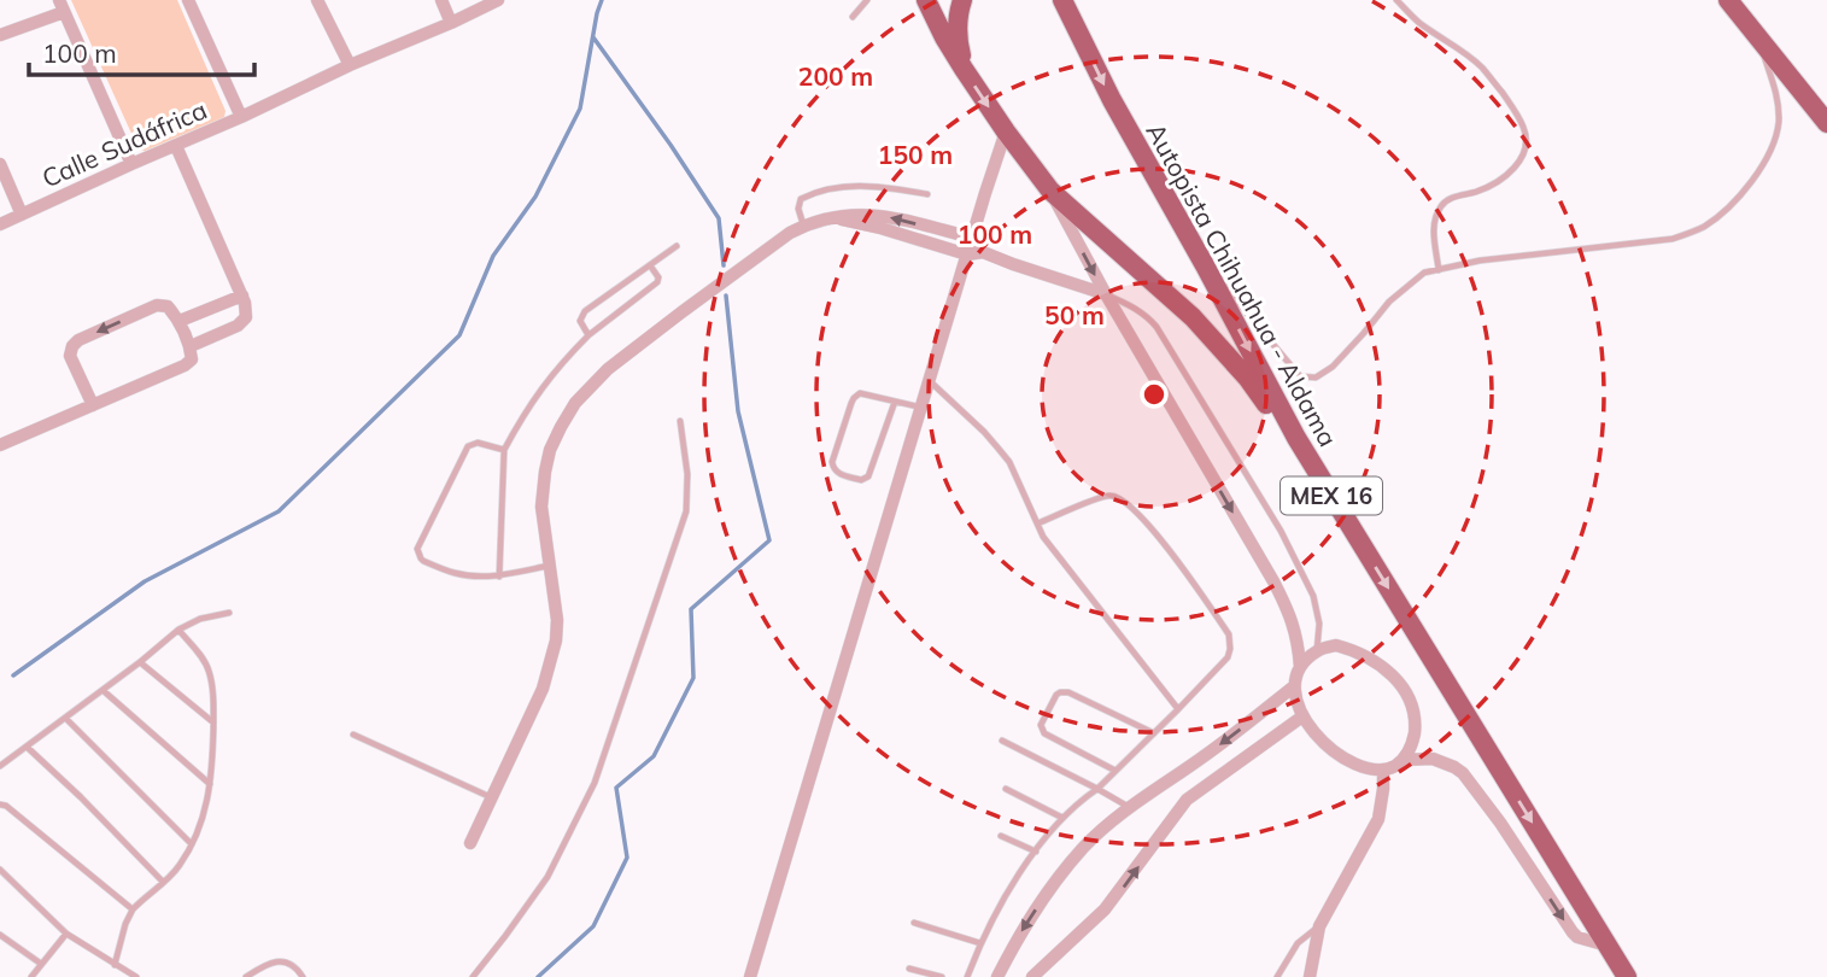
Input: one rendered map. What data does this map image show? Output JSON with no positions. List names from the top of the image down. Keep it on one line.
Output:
{"streets":{"highway":["Autopista Chihuahua - Aldama","MEX 16"],"street":["Calle Sudáfrica"]},"scale_bar":"100 m","rings":["200 m","150 m","100 m","50 m"]}
